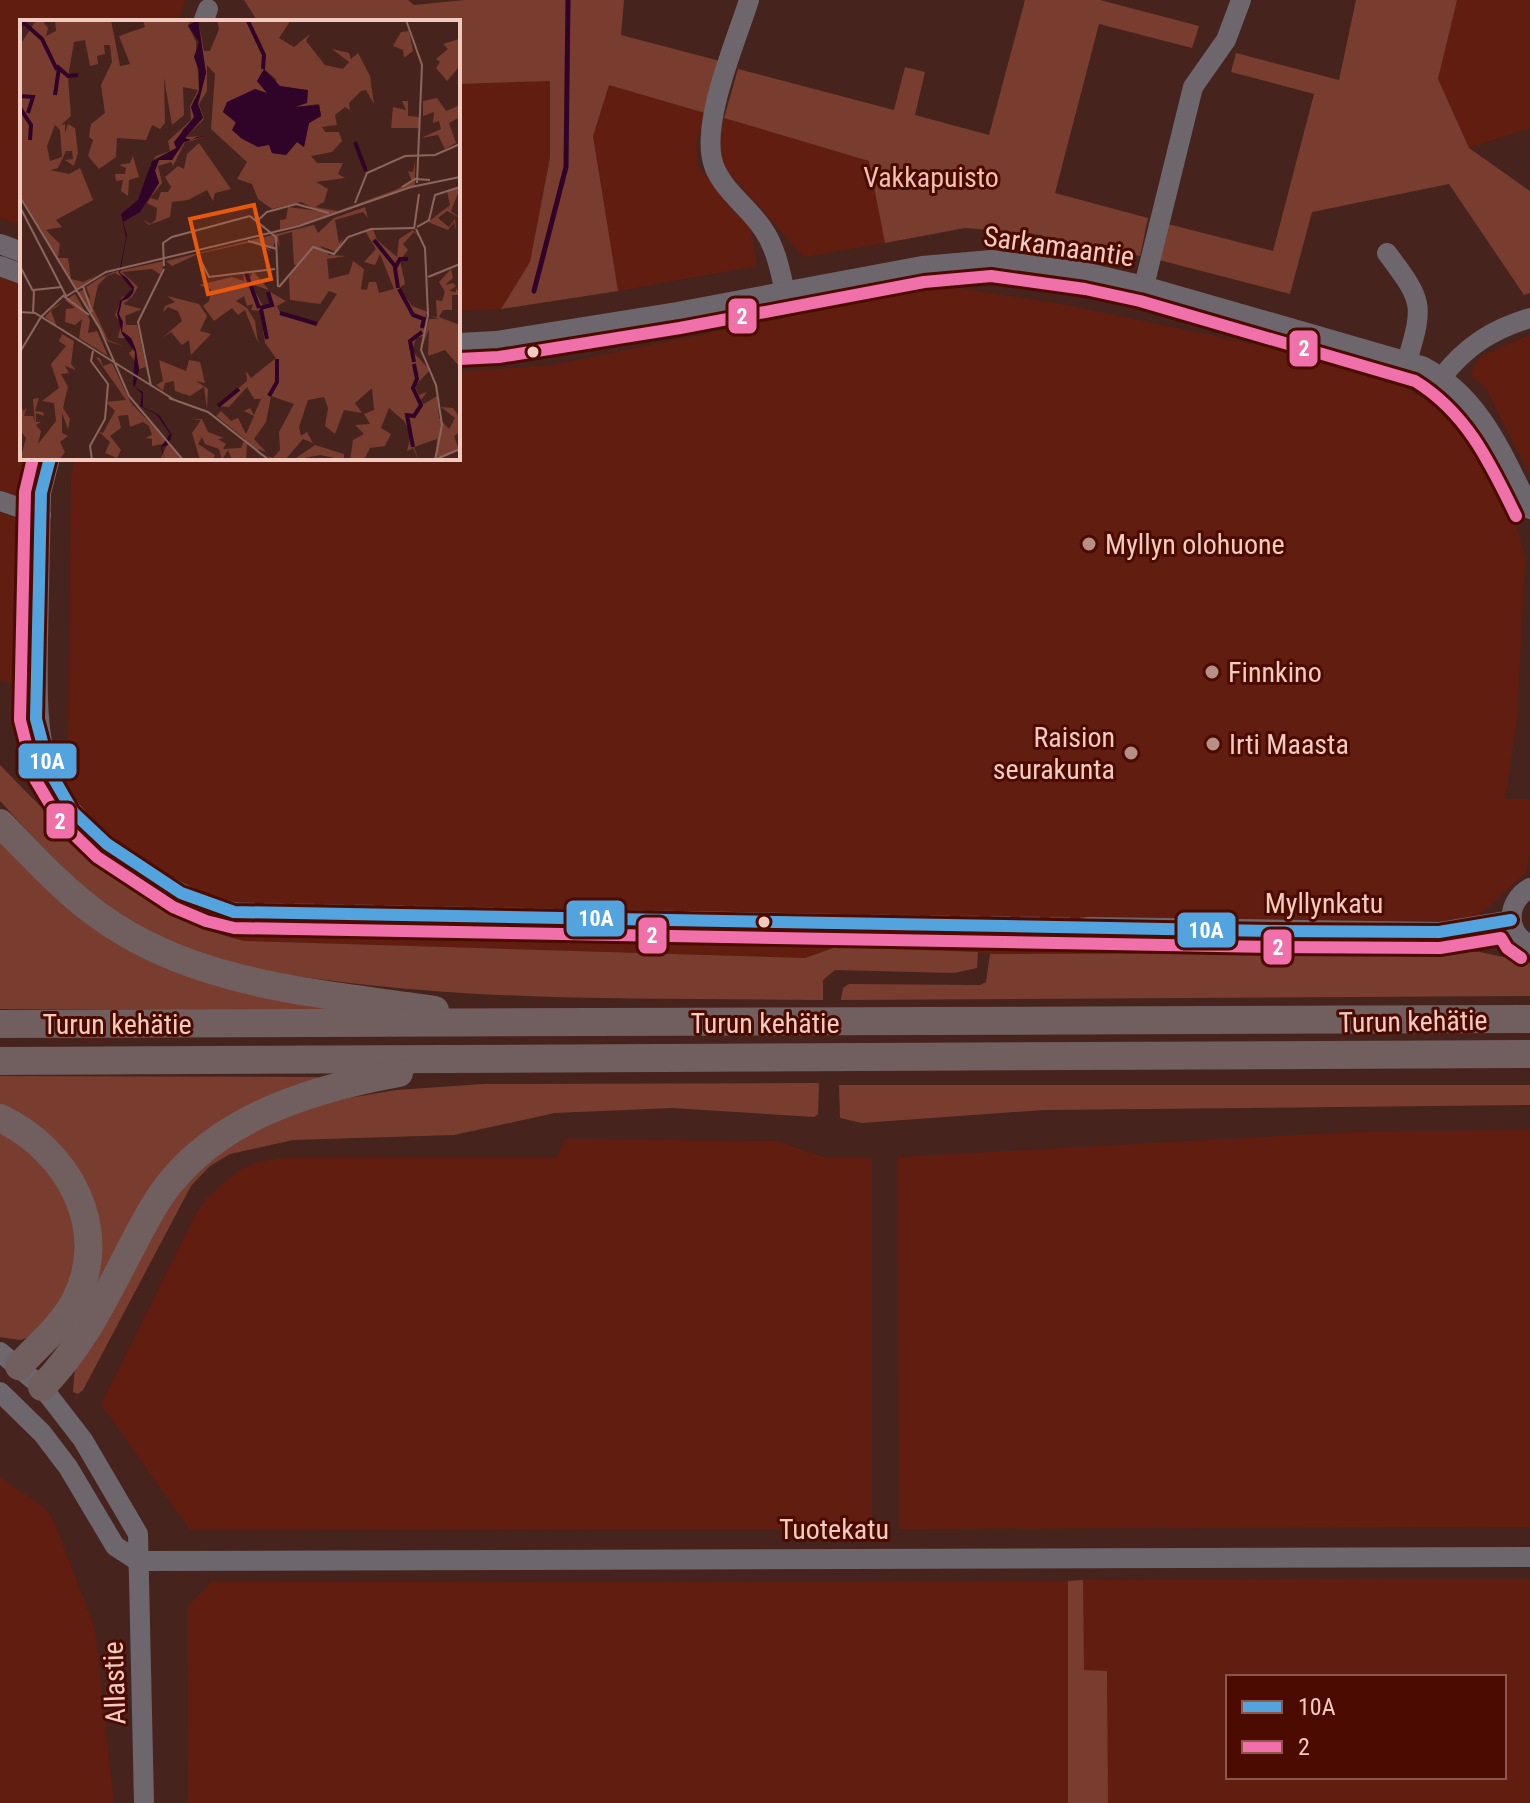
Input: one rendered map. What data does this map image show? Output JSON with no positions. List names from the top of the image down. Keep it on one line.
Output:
{"streets":{"highway":["Turun kehätie"],"street":["Sarkamaantie","Myllynkatu","Tuotekatu","Allastie"]},"crossings":[["Tuotekatu","Allastie"]],"parks":["Vakkapuisto"],"places":["Myllyn olohuone","Finnkino","Irti Maasta","Raision seurakunta"],"lines":["transit line 2","transit line 10A"],"legend":["10A","2"]}
